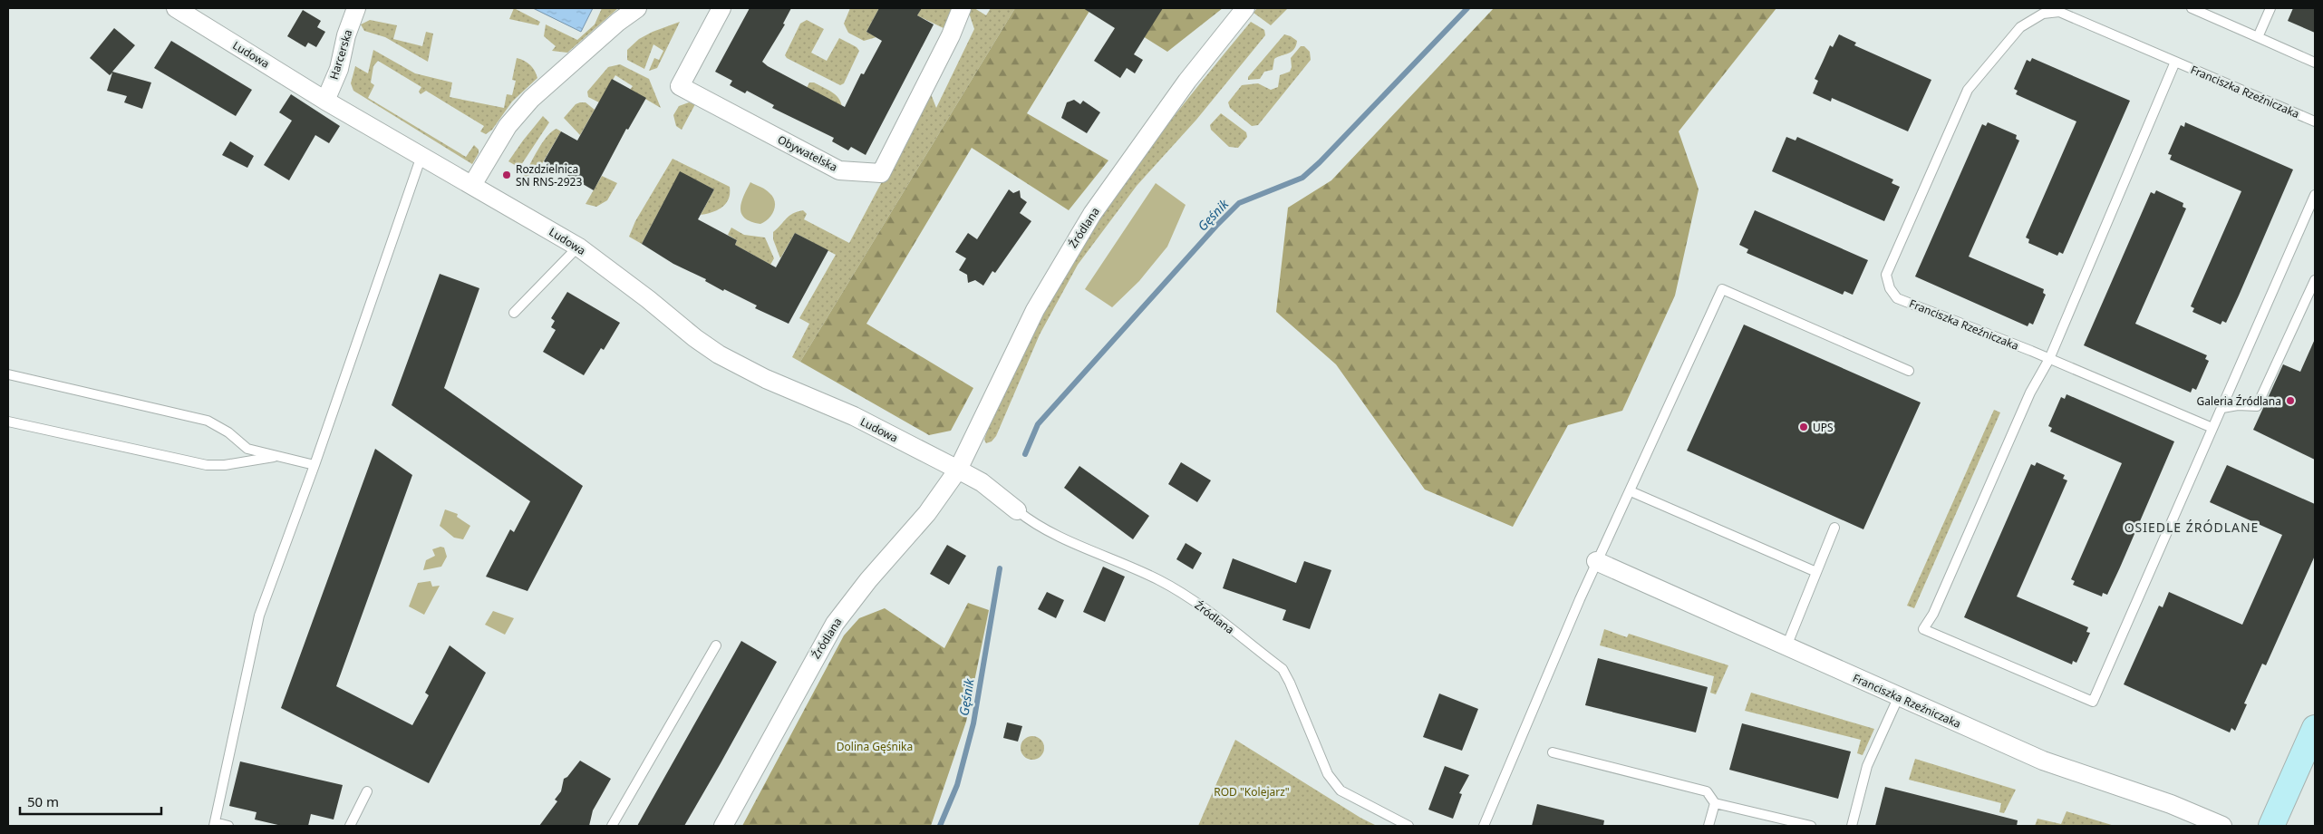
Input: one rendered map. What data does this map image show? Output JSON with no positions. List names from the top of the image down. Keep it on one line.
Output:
{"streets":{"street":["Ludowa","Harcerska","Franciszka Rzeźniczaka","Obywatelska","Źródlana"]},"crossings":[["Ludowa","Harcerska"],["Ludowa","Źródlana"]],"districts":["OSIEDLE ŹRÓDLANE"],"water":["Gęśnik"],"parks":["Dolina Gęśnika","ROD \"Kolejarz\""],"places":["Rozdzielnica SN RNS-2923","Galeria Źródlana","UPS"],"scale_bar":"50 m"}
